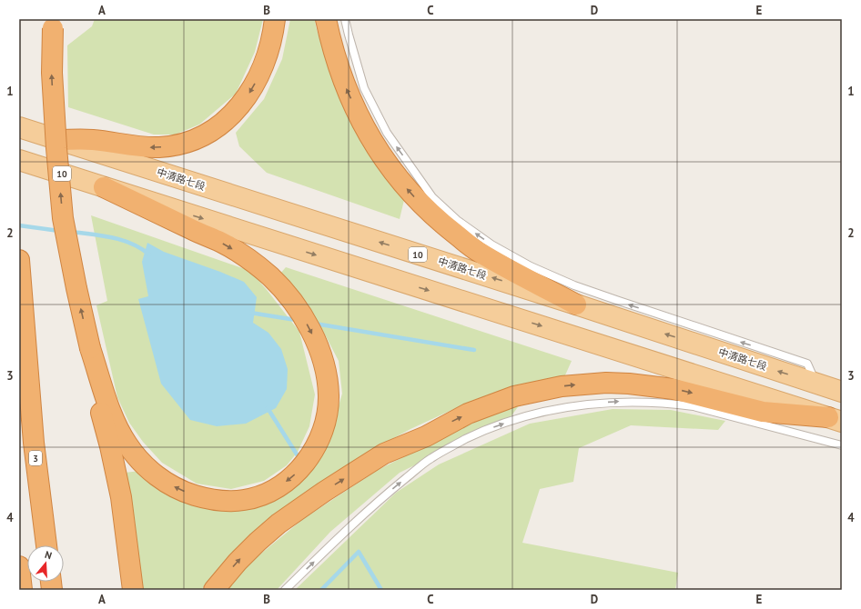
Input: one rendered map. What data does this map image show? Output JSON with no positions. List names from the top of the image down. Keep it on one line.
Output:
{"streets":{"highway":["3"],"main road":["10","中清路七段"]},"north":"top","grid":{"columns":["A","B","C","D","E"],"rows":["1","2","3","4"]}}
